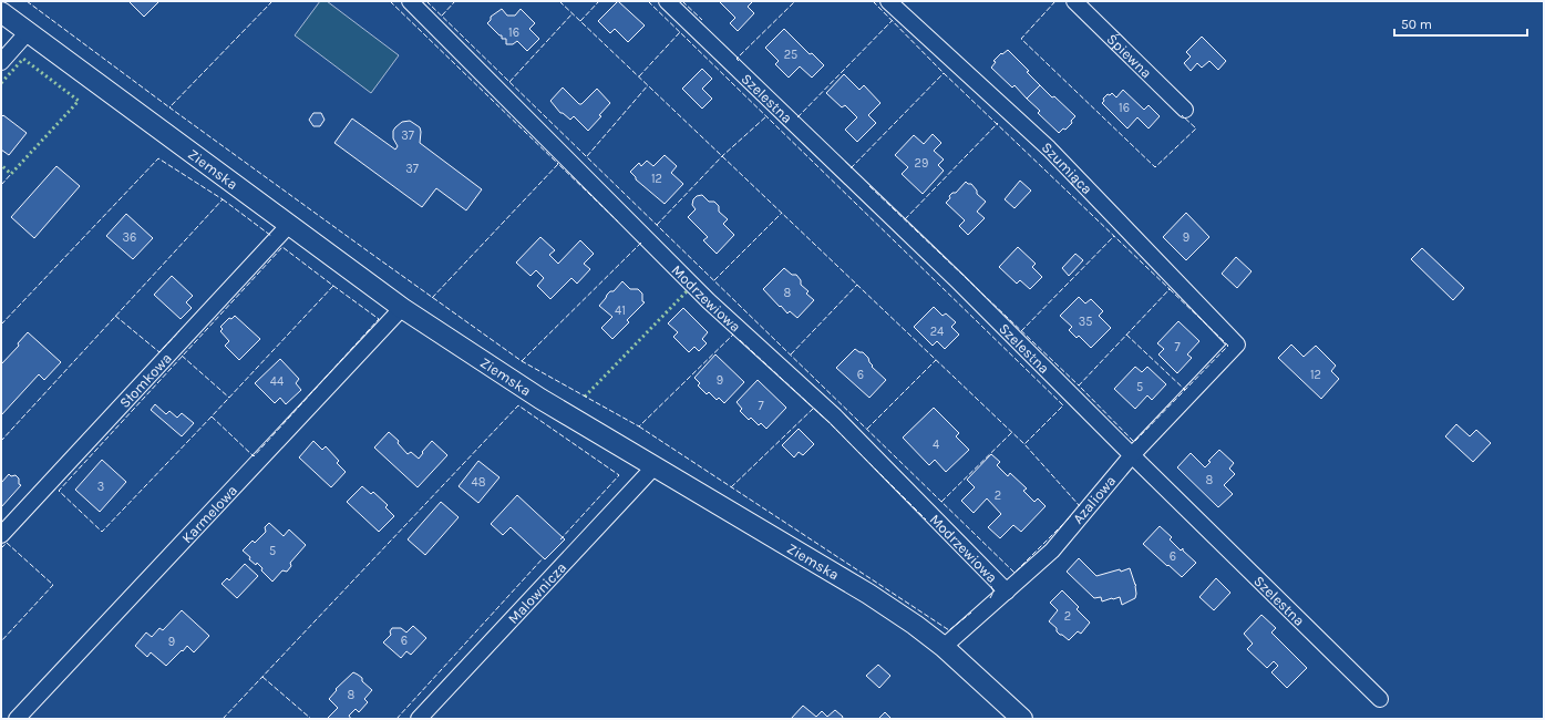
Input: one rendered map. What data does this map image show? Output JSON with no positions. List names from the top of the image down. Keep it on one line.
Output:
{"streets":{"street":["Śpiewna","Szelestna","Szumiąca","Ziemska","Modrzewiowa","Słomkowa","Azaliowa","Karmelowa","Malownicza"]},"crossings":[["Szelestna","Azaliowa"],["Szumiąca","Azaliowa"],["Ziemska","Słomkowa"],["Ziemska","Azaliowa"],["Ziemska","Karmelowa"],["Ziemska","Malownicza"],["Modrzewiowa","Azaliowa"]],"house_numbers":["16","25","16","37","29","37","12","36","9","8","41","35","24","7","6","12","9","44","5","7","4","8","48","3","2","5","6","2","6","9","8"],"scale_bar":"50 m"}
